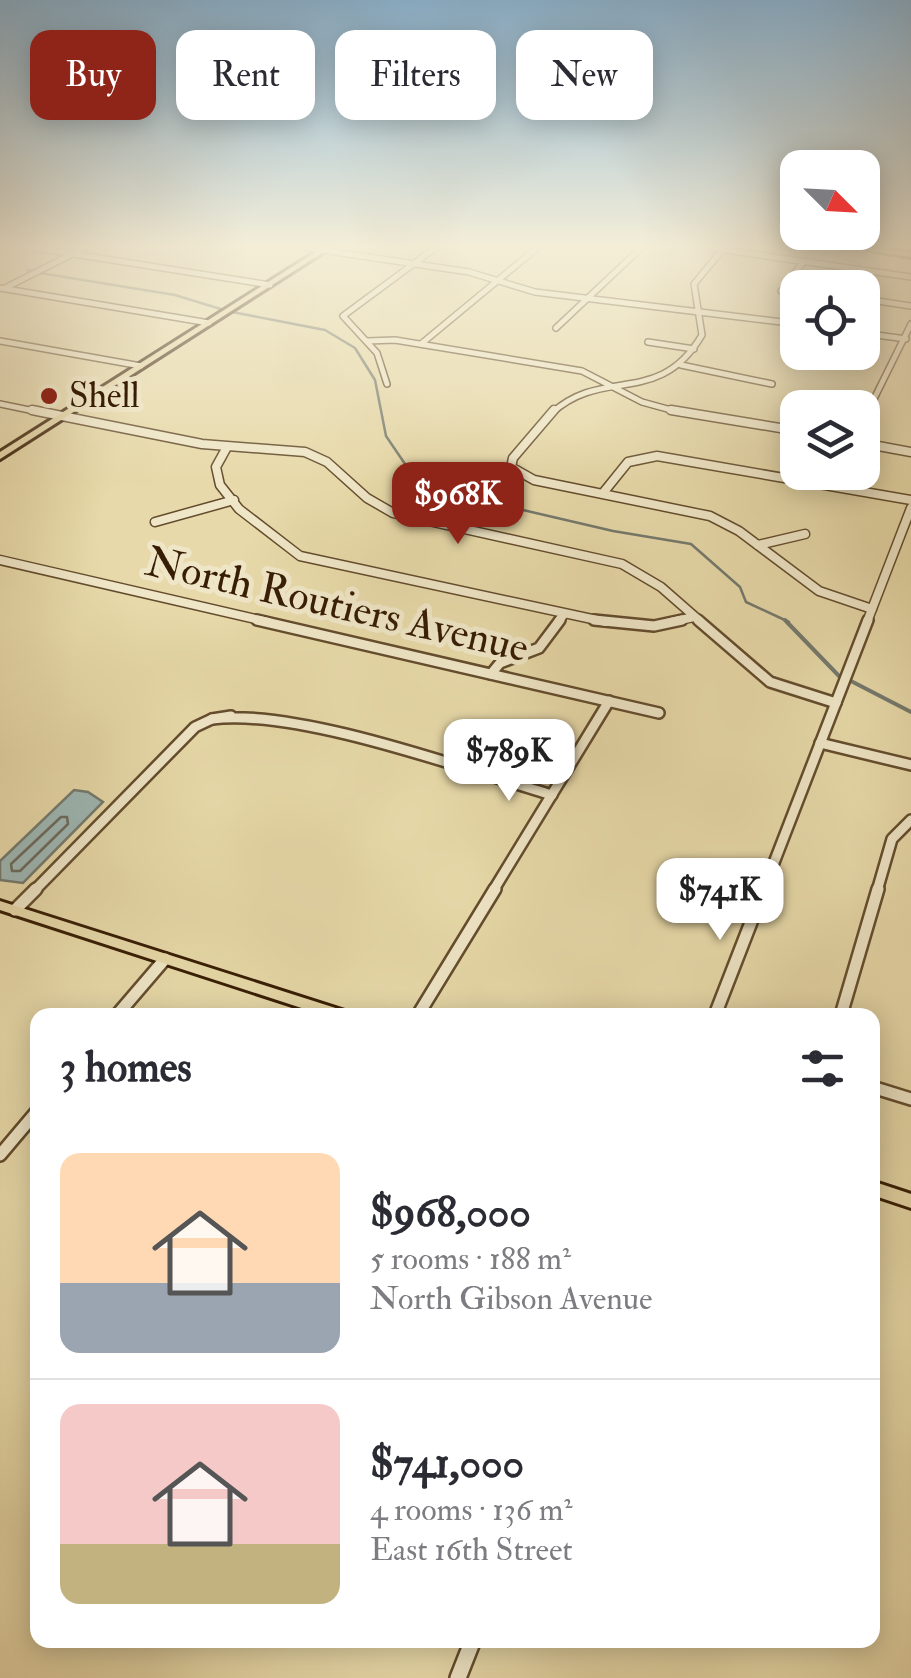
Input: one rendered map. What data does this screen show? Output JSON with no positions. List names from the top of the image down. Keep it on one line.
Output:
{"streets":{"street":["North Routiers Avenue"]},"places":["Shell"],"north":"bottom right","page":{"chip":["Buy","Rent","Filters","New"],"price":["$968K","$789K","$741K"],"heading":"3 homes","list":[{"name":"$968,000","note":"5 rooms · 188 m² · North Gibson Avenue"},{"name":"$741,000","note":"4 rooms · 136 m² · East 16th Street"}]}}
